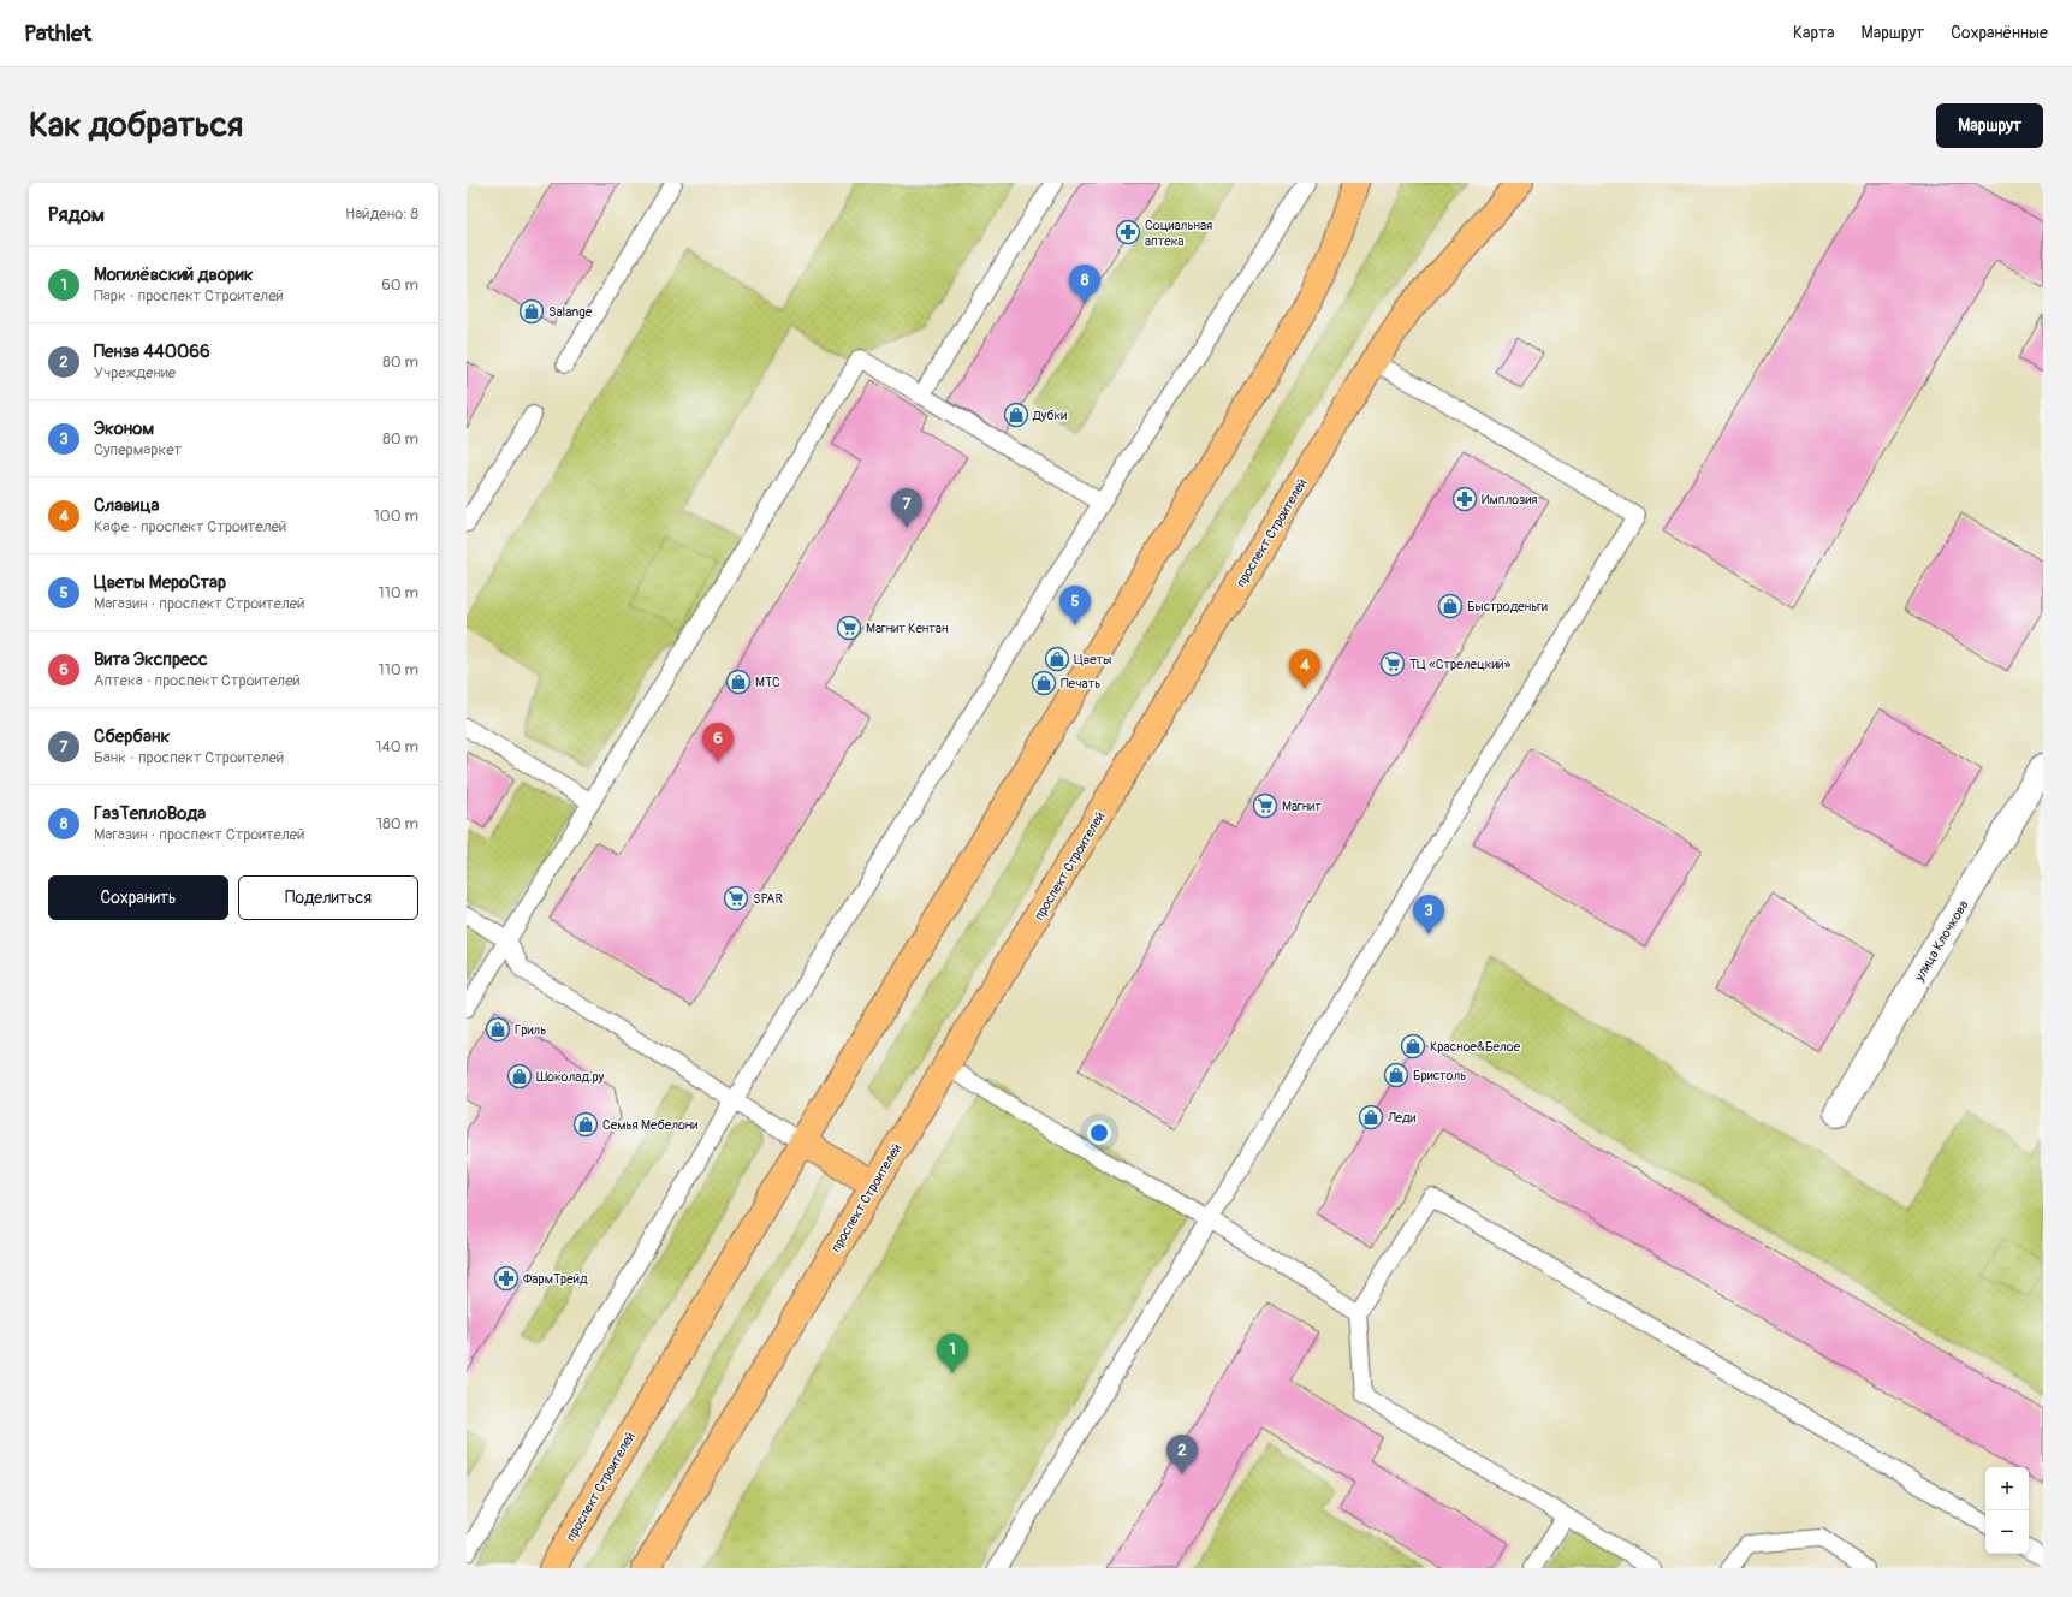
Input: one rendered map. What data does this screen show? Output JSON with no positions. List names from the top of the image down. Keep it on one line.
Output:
{"streets":{"main road":["проспект Строителей"],"street":["улица Клочкова"]},"places":{"pharmacy":["Социальная аптека","Имплозия","ФармТрейд"],"shop":["Salange","Дубки","Быстроденьги","Цветы","МТС","Печать","Гриль","Красное&Белое","Бристоль","Шоколад.ру","Леди","Семья Мебелони"],"supermarket":["Магнит Кентан","ТЦ «Стрелецкий»","Магнит","SPAR"]},"page":{"header":"Pathlet","nav":["Карта","Маршрут","Сохранённые"],"buttons":["Маршрут",["Сохранить","Поделиться"]],"title":"Как добраться","heading":["Рядом","Найдено: 8"],"list":[{"mark":"1","name":"Могилёвский дворик","note":"Парк · проспект Строителей","value":"60 m"},{"mark":"2","name":"Пенза 440066","note":"Учреждение","value":"80 m"},{"mark":"3","name":"Эконом","note":"Супермаркет","value":"80 m"},{"mark":"4","name":"Славица","note":"Кафе · проспект Строителей","value":"100 m"},{"mark":"5","name":"Цветы МероСтар","note":"Магазин · проспект Строителей","value":"110 m"},{"mark":"6","name":"Вита Экспресс","note":"Аптека · проспект Строителей","value":"110 m"},{"mark":"7","name":"Сбербанк","note":"Банк · проспект Строителей","value":"140 m"},{"mark":"8","name":"ГазТеплоВода","note":"Магазин · проспект Строителей","value":"180 m"}],"pins":["8","7","5","4","6","3","1","2"],"map_buttons":["+","−"]}}
